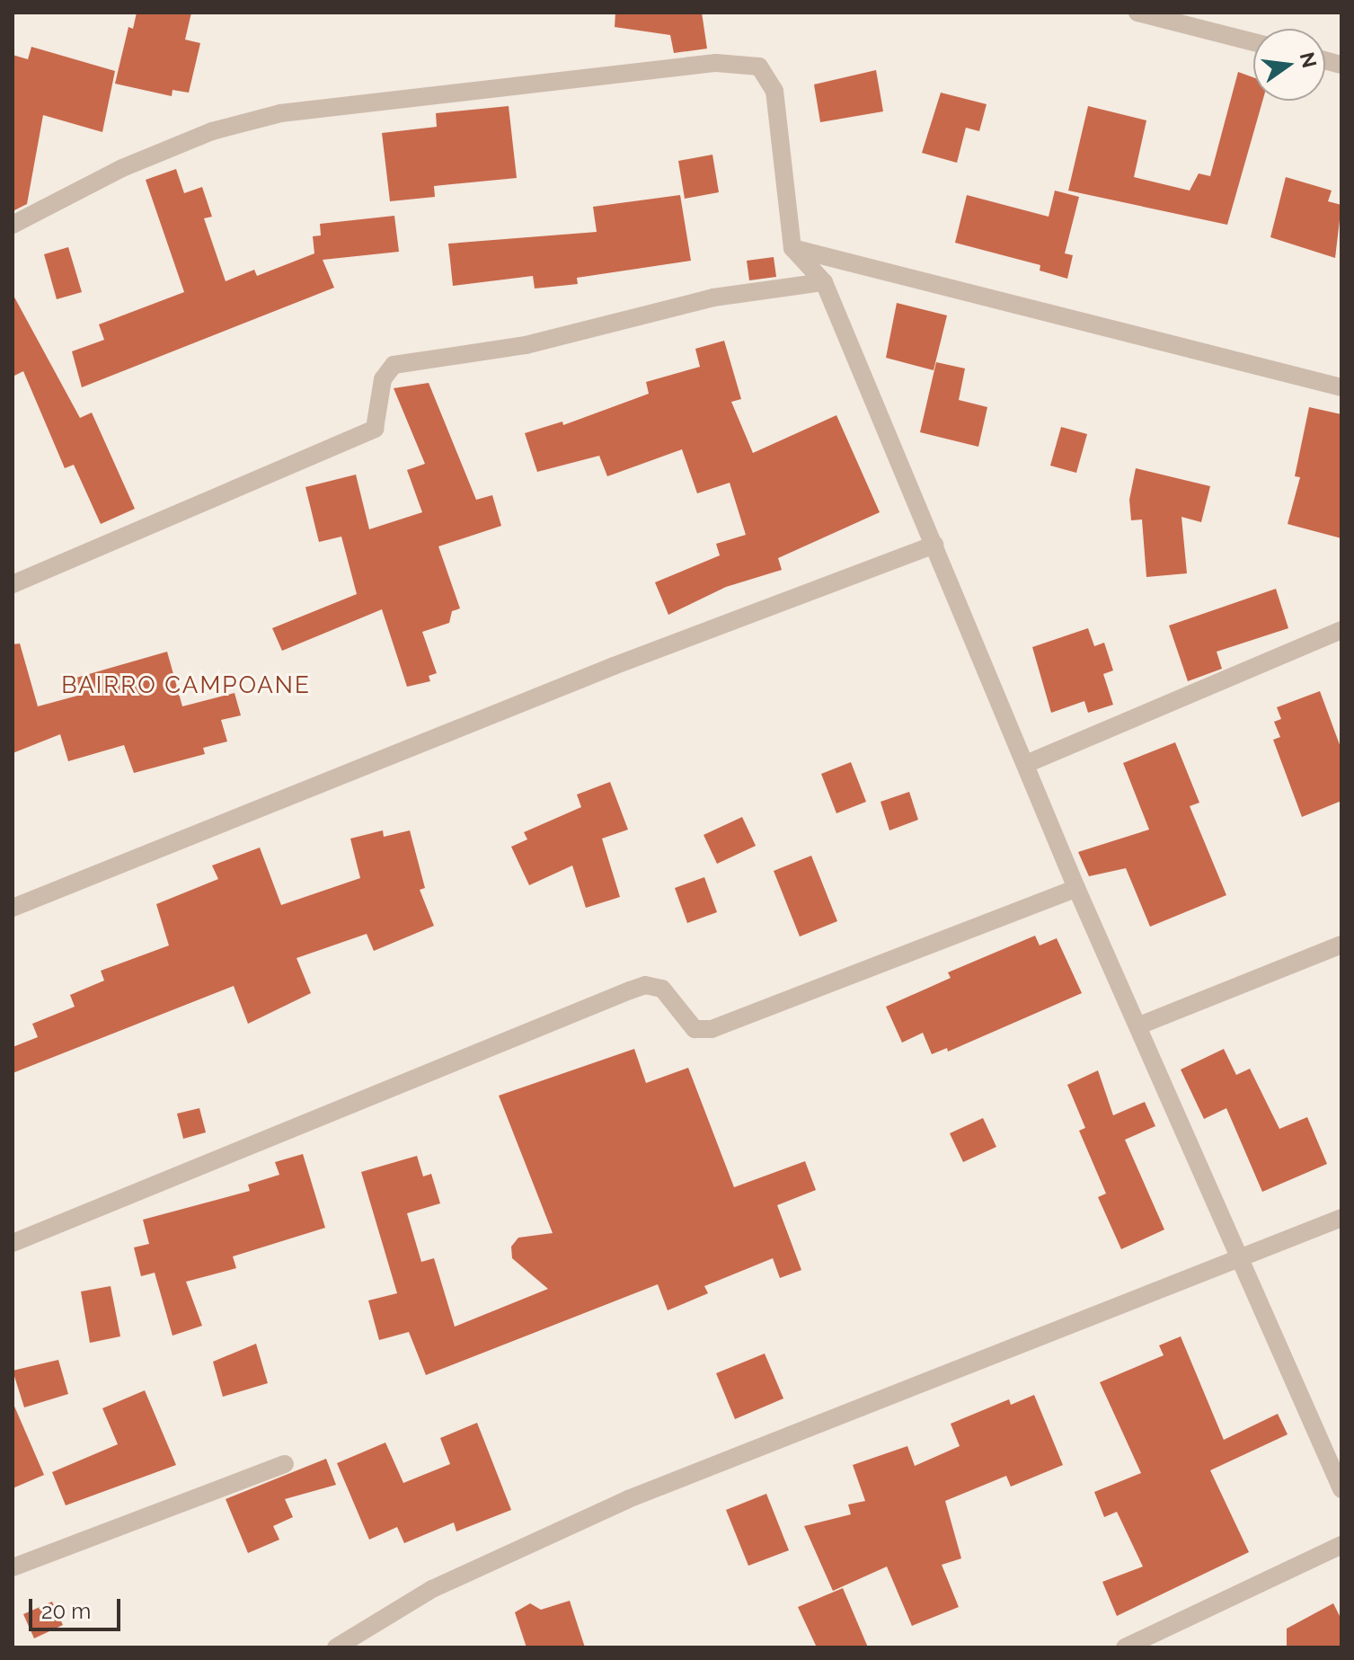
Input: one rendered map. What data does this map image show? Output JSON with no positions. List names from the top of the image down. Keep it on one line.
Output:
{"districts":["BAIRRO CAMPOANE"],"scale_bar":"20 m","north":"right"}
